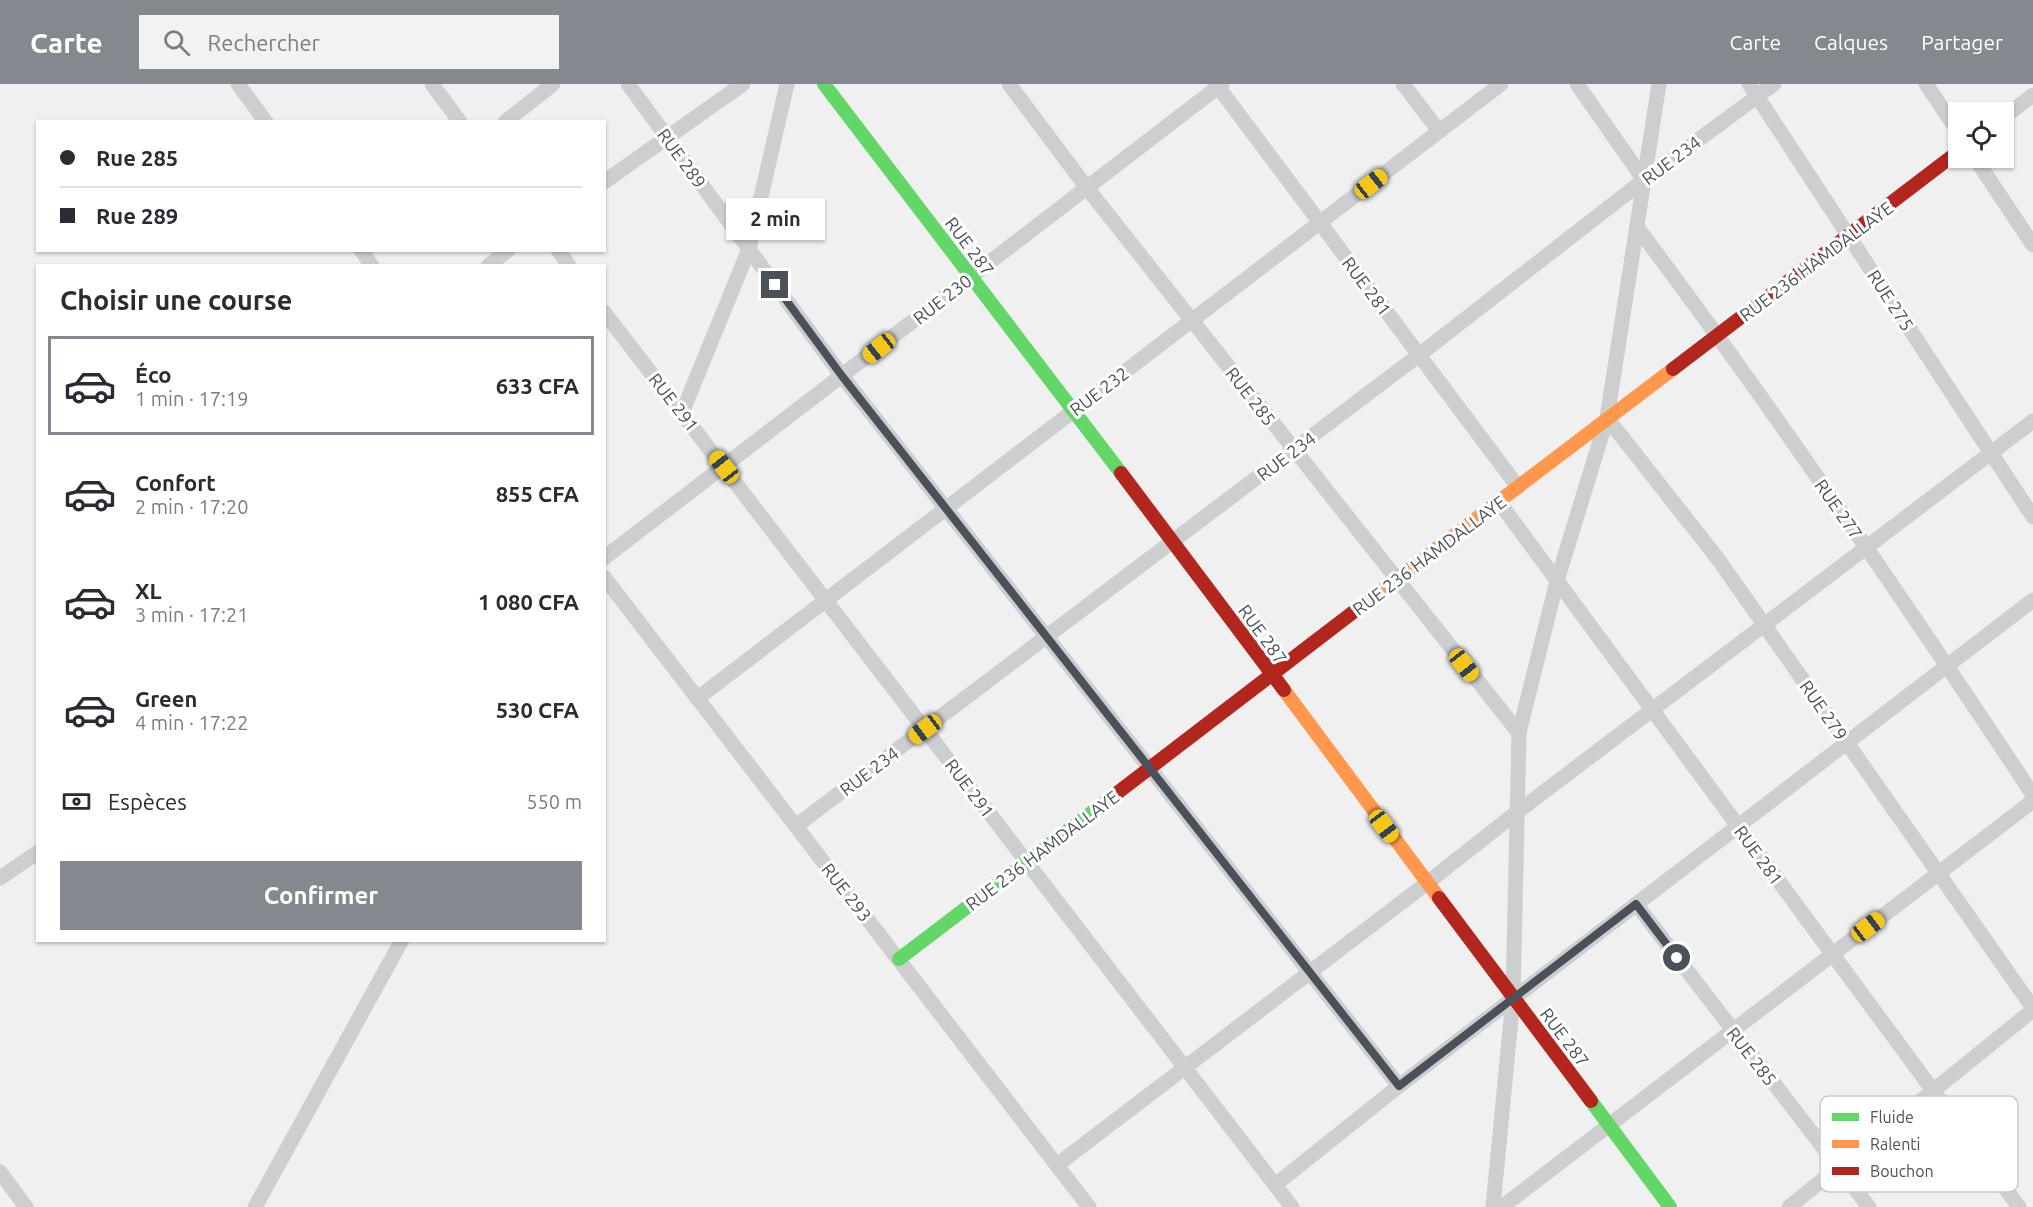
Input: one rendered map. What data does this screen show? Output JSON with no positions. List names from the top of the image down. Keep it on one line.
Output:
{"streets":{"street":["RUE 289","RUE 234","RUE 287","RUE 236 HAMDALLAYE","RUE 281","RUE 230","RUE 275","RUE 232","RUE 285","RUE 291","RUE 277","RUE 279","RUE 293"]},"crossings":[["RUE 289","RUE 234"],["RUE 289","RUE 236 HAMDALLAYE"],["RUE 289","RUE 230"],["RUE 289","RUE 232"],["RUE 234","RUE 287"],["RUE 234","RUE 281"],["RUE 234","RUE 275"],["RUE 234","RUE 285"],["RUE 234","RUE 291"],["RUE 234","RUE 293"],["RUE 287","RUE 236 HAMDALLAYE"],["RUE 287","RUE 230"],["RUE 287","RUE 232"],["RUE 236 HAMDALLAYE","RUE 281"],["RUE 236 HAMDALLAYE","RUE 275"],["RUE 236 HAMDALLAYE","RUE 285"],["RUE 236 HAMDALLAYE","RUE 291"],["RUE 236 HAMDALLAYE","RUE 277"],["RUE 236 HAMDALLAYE","RUE 279"],["RUE 236 HAMDALLAYE","RUE 293"],["RUE 281","RUE 230"],["RUE 281","RUE 232"],["RUE 230","RUE 285"],["RUE 230","RUE 291"],["RUE 232","RUE 285"],["RUE 232","RUE 291"],["RUE 232","RUE 293"]],"legend":["Fluide","Ralenti","Bouchon"],"page":{"header":"Carte","search":"Rechercher","nav":["Carte","Calques","Partager"],"banner":["Rue 285","Rue 289"],"bubble":"2 min","heading":"Choisir une course","list":[{"name":"Éco","note":"1 min · 17:19","value":"633 CFA"},{"name":"Confort","note":"2 min · 17:20","value":"855 CFA"},{"name":"XL","note":"3 min · 17:21","value":"1 080 CFA"},{"name":"Green","note":"4 min · 17:22","value":"530 CFA"}],"pay":["Espèces","550 m"],"buttons":"Confirmer"}}
